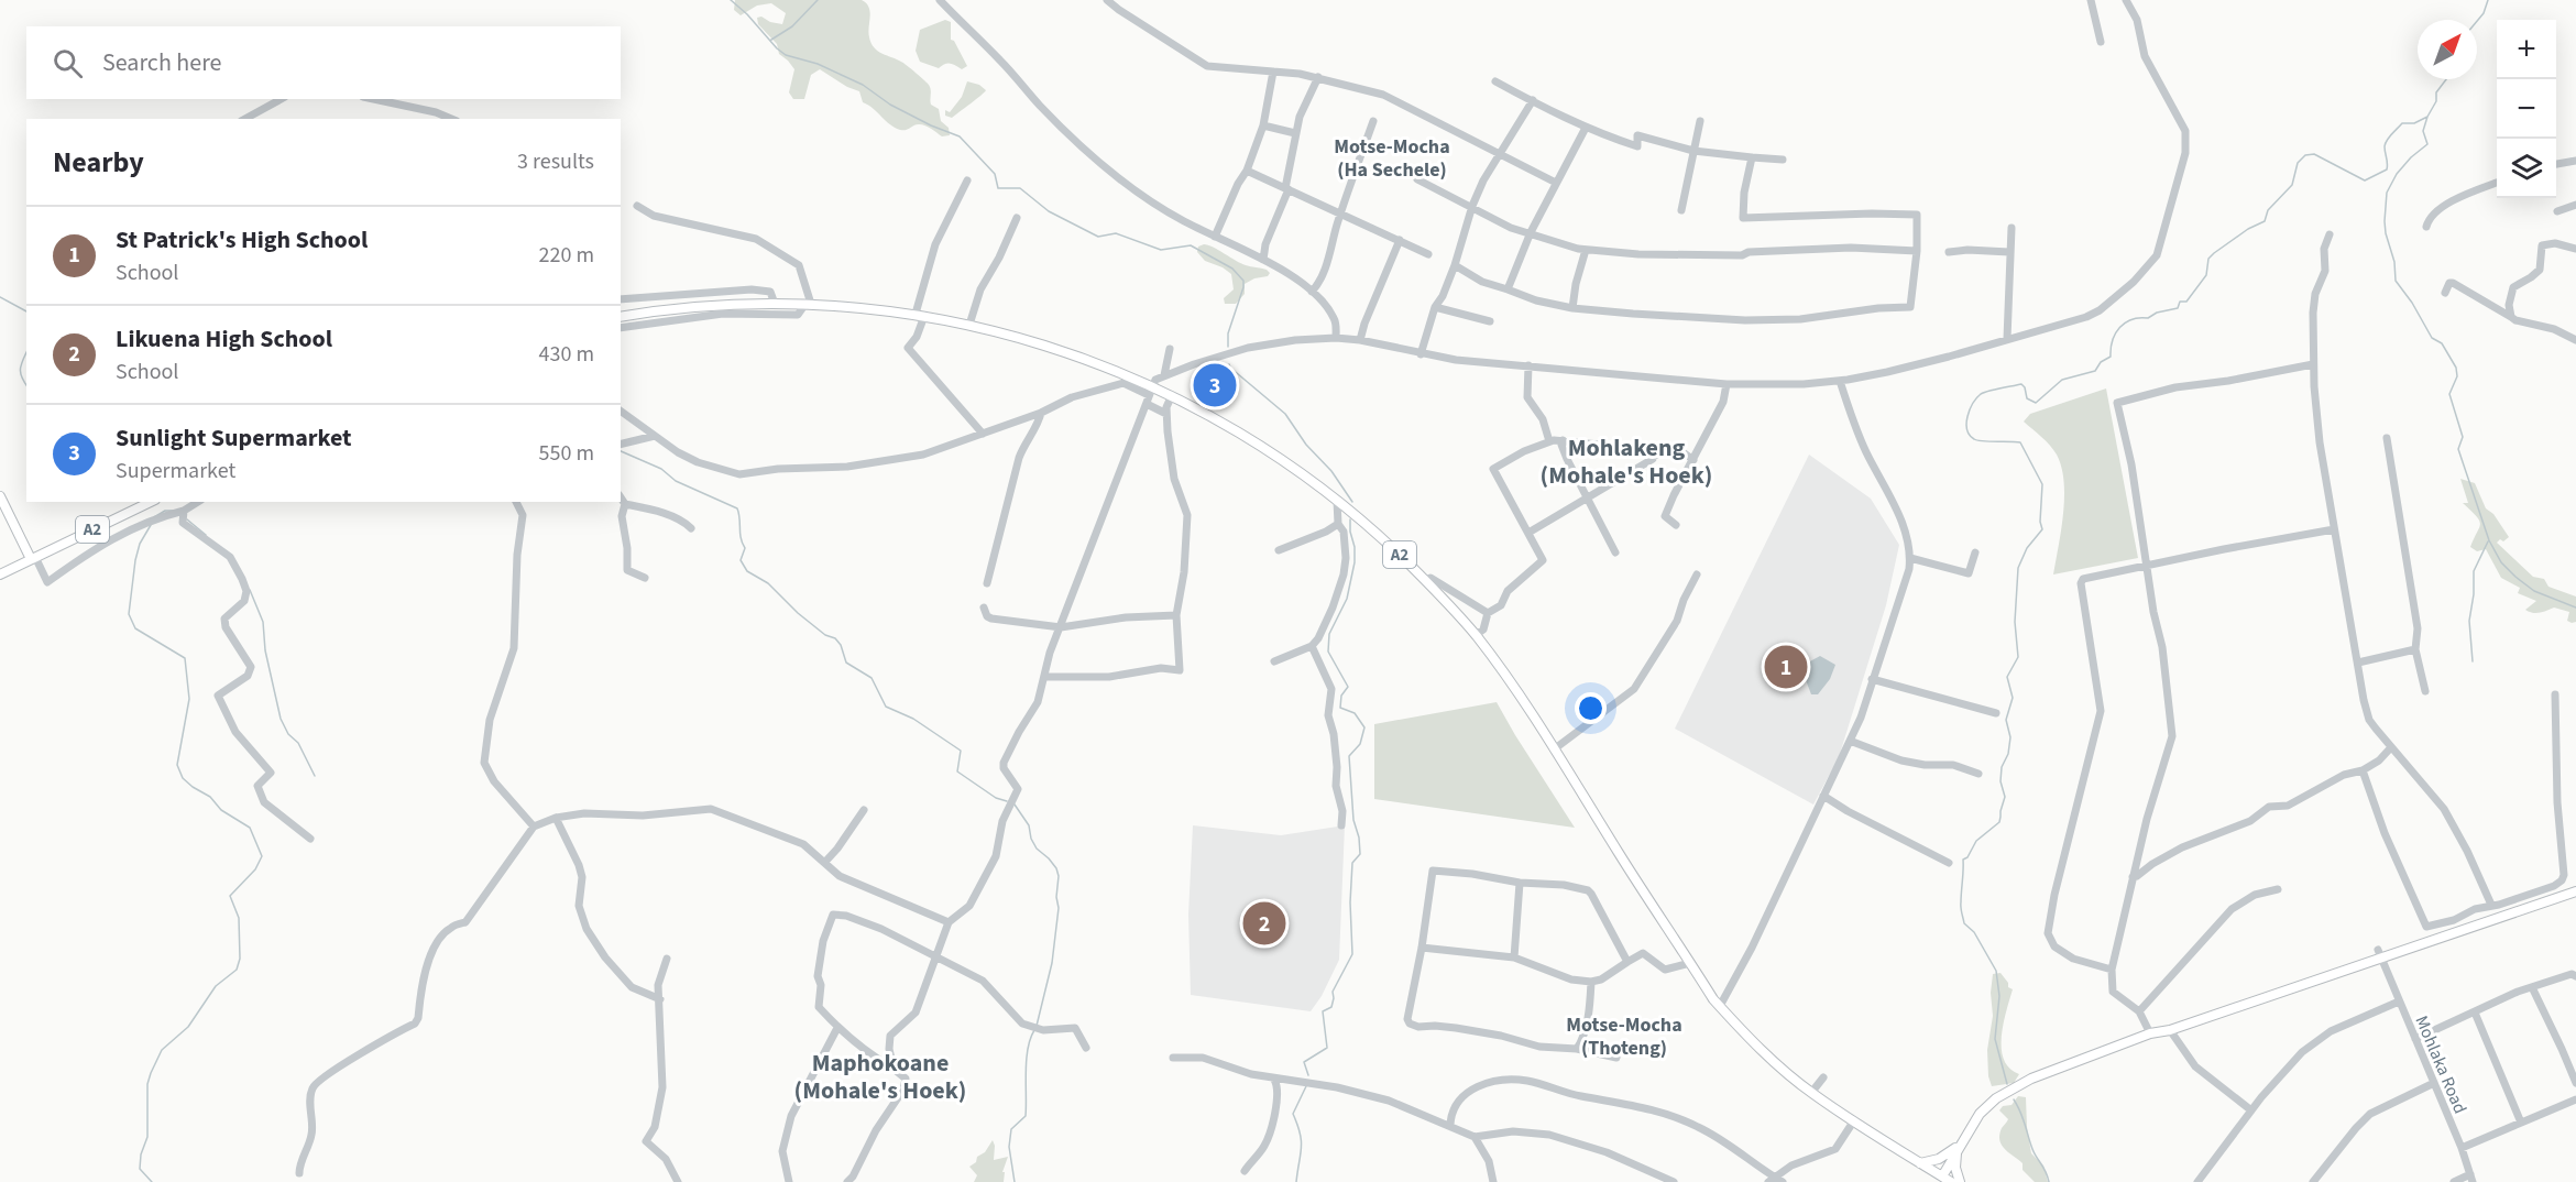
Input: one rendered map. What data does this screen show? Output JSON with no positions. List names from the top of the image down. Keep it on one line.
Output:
{"streets":{"main road":["A2"],"street":["Mohlaka Road"]},"districts":["Motse-Mocha (Ha Sechele)","Mohlakeng (Mohale's Hoek)","Motse-Mocha (Thoteng)","Maphokoane (Mohale's Hoek)"],"north":"top right","page":{"map_buttons":["+","−"],"search":"Search here","heading":["Nearby","3 results"],"list":[{"mark":"1","name":"St Patrick's High School","note":"School","value":"220 m"},{"mark":"2","name":"Likuena High School","note":"School","value":"430 m"},{"mark":"3","name":"Sunlight Supermarket","note":"Supermarket","value":"550 m"}],"pins":["3","1","2"]}}
